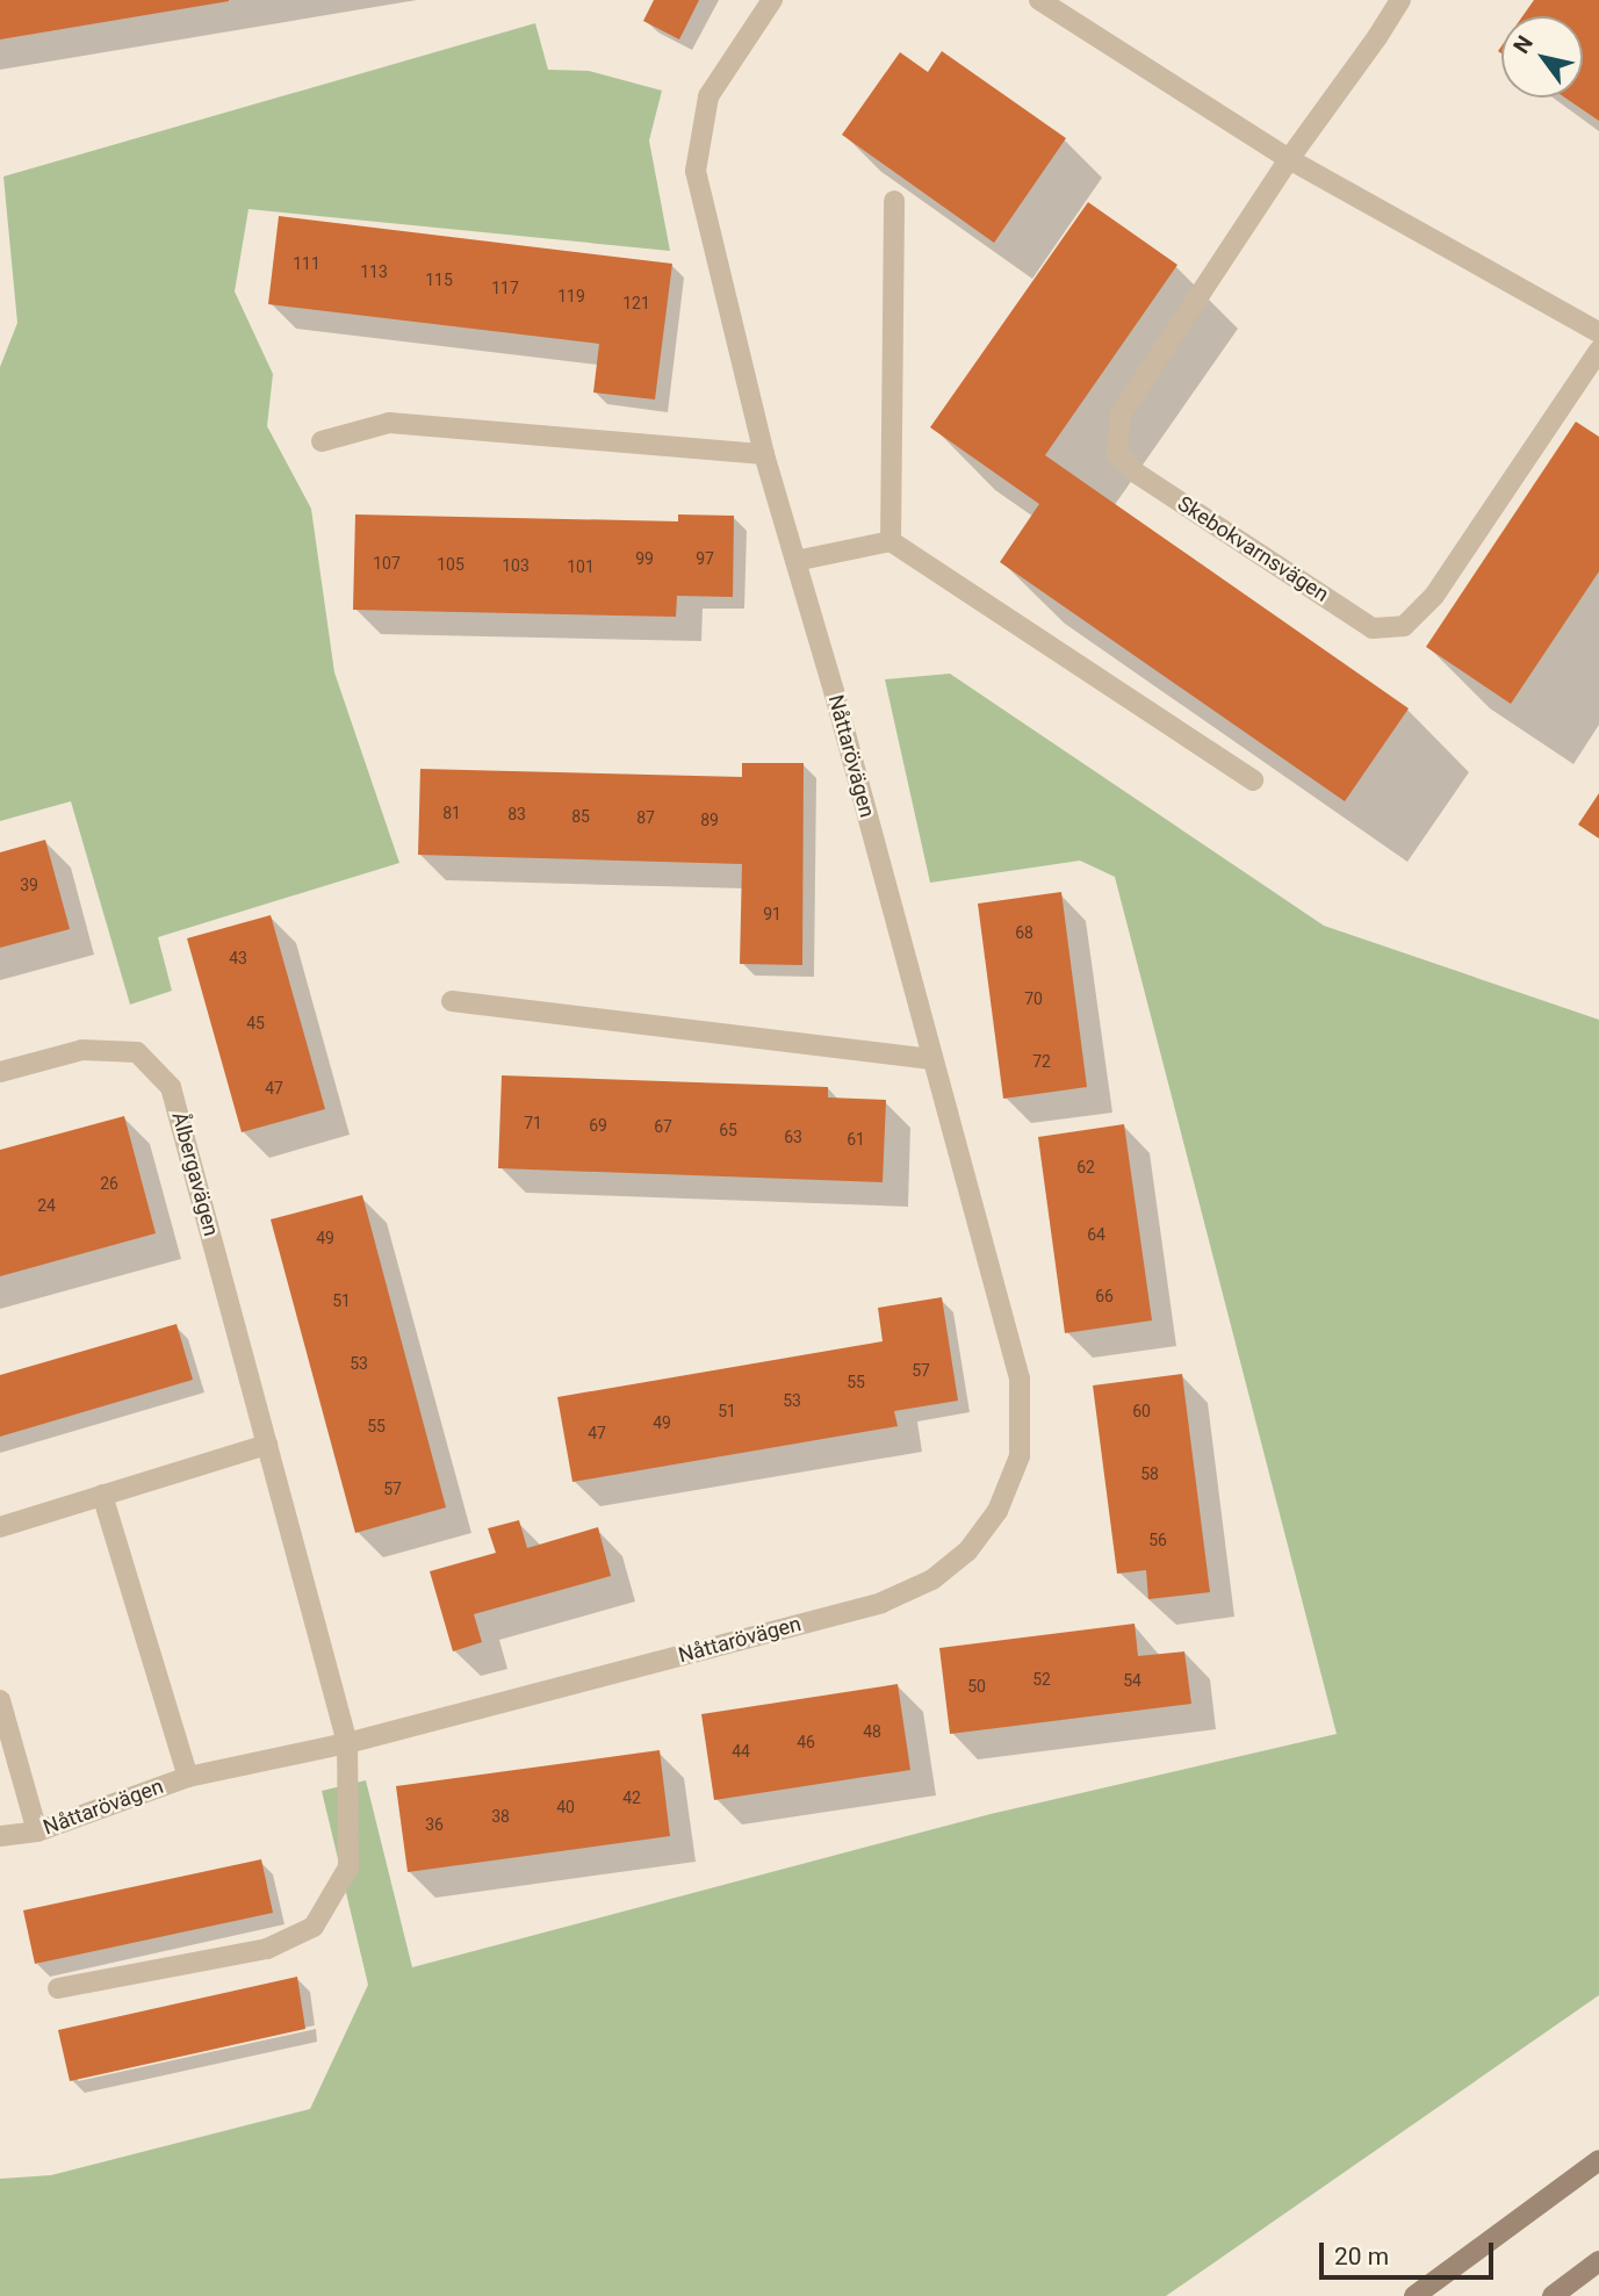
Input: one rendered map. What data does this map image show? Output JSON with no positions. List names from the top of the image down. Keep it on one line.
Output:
{"streets":{"street":["Skebokvarnsvägen","Nåttarövägen","Ålbergavägen"]},"crossings":[["Nåttarövägen","Ålbergavägen"]],"house_numbers":["111","113","115","117","119","121","99","97","107","105","103","101","81","83","85","87","89","39","91","68","43","70","45","72","47","71","69","67","65","63","61","62","26","24","64","49","66","51","53","57","55","53","51","60","49","55","47","58","57","56","52","54","50","48","46","44","42","40","38","36"],"scale_bar":"20 m","north":"top left"}
